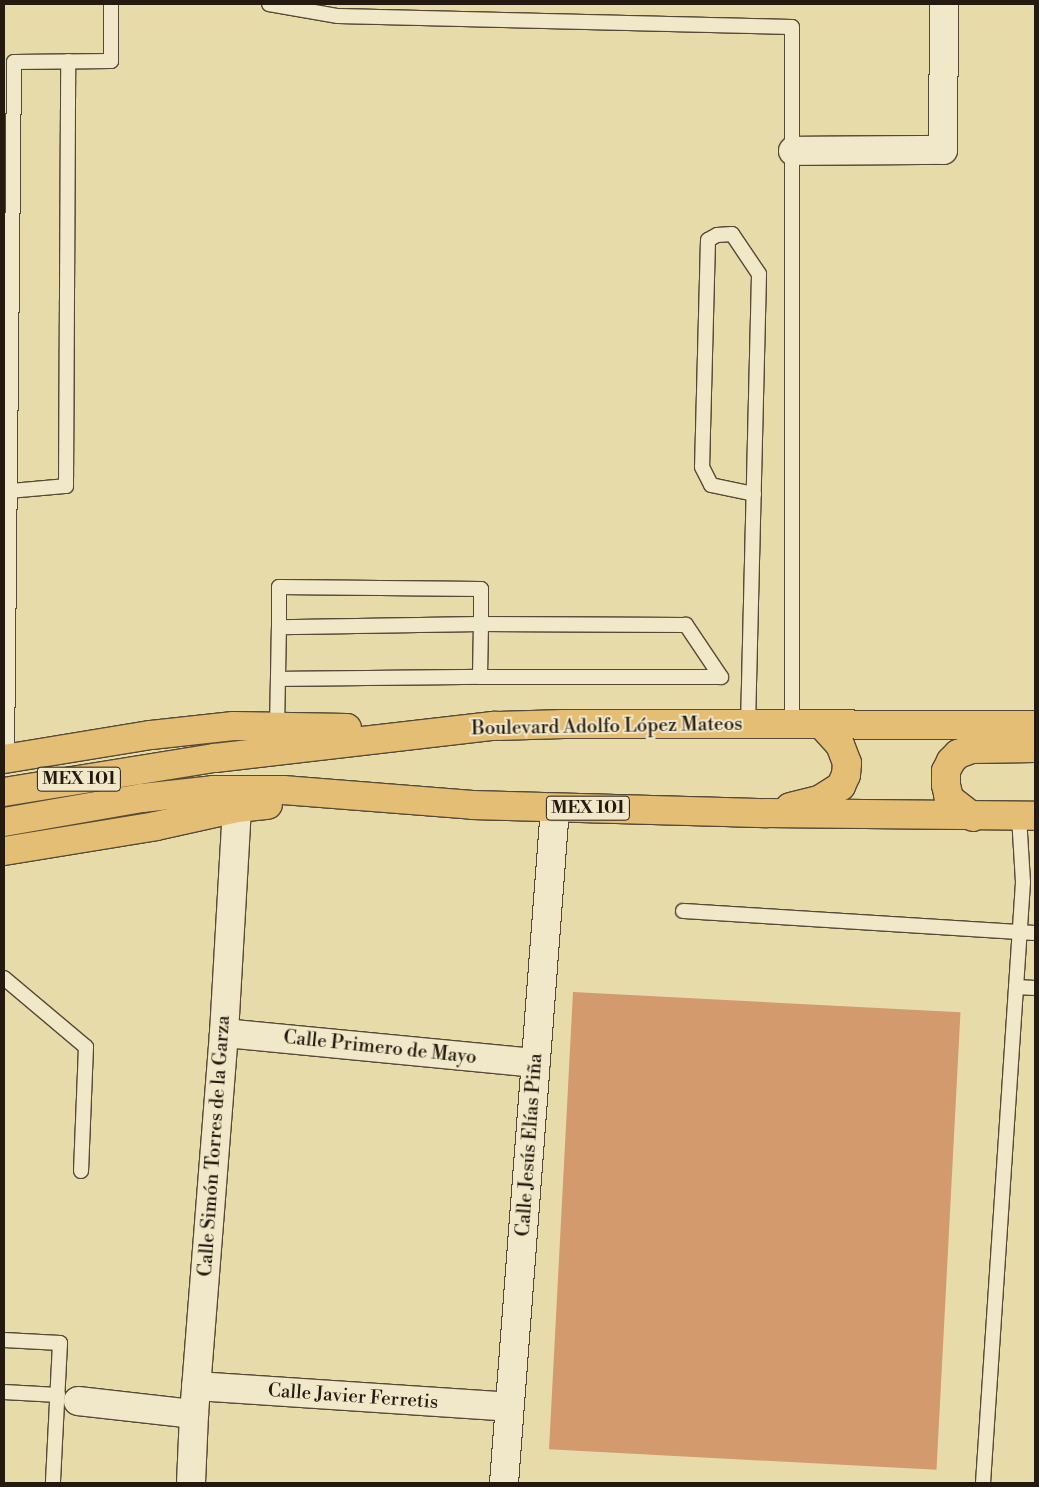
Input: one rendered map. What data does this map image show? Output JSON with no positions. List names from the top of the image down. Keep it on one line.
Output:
{"streets":{"main road":["Boulevard Adolfo López Mateos","MEX 101"],"street":["Calle Primero de Mayo","Calle Jesús Elías Piña","Calle Simón Torres de la Garza","Calle Javier Ferretis"]},"crossings":[["MEX 101","Calle Jesús Elías Piña"],["Calle Primero de Mayo","Calle Jesús Elías Piña"],["Calle Primero de Mayo","Calle Simón Torres de la Garza"],["Calle Jesús Elías Piña","Calle Javier Ferretis"],["Calle Simón Torres de la Garza","Calle Javier Ferretis"]]}
